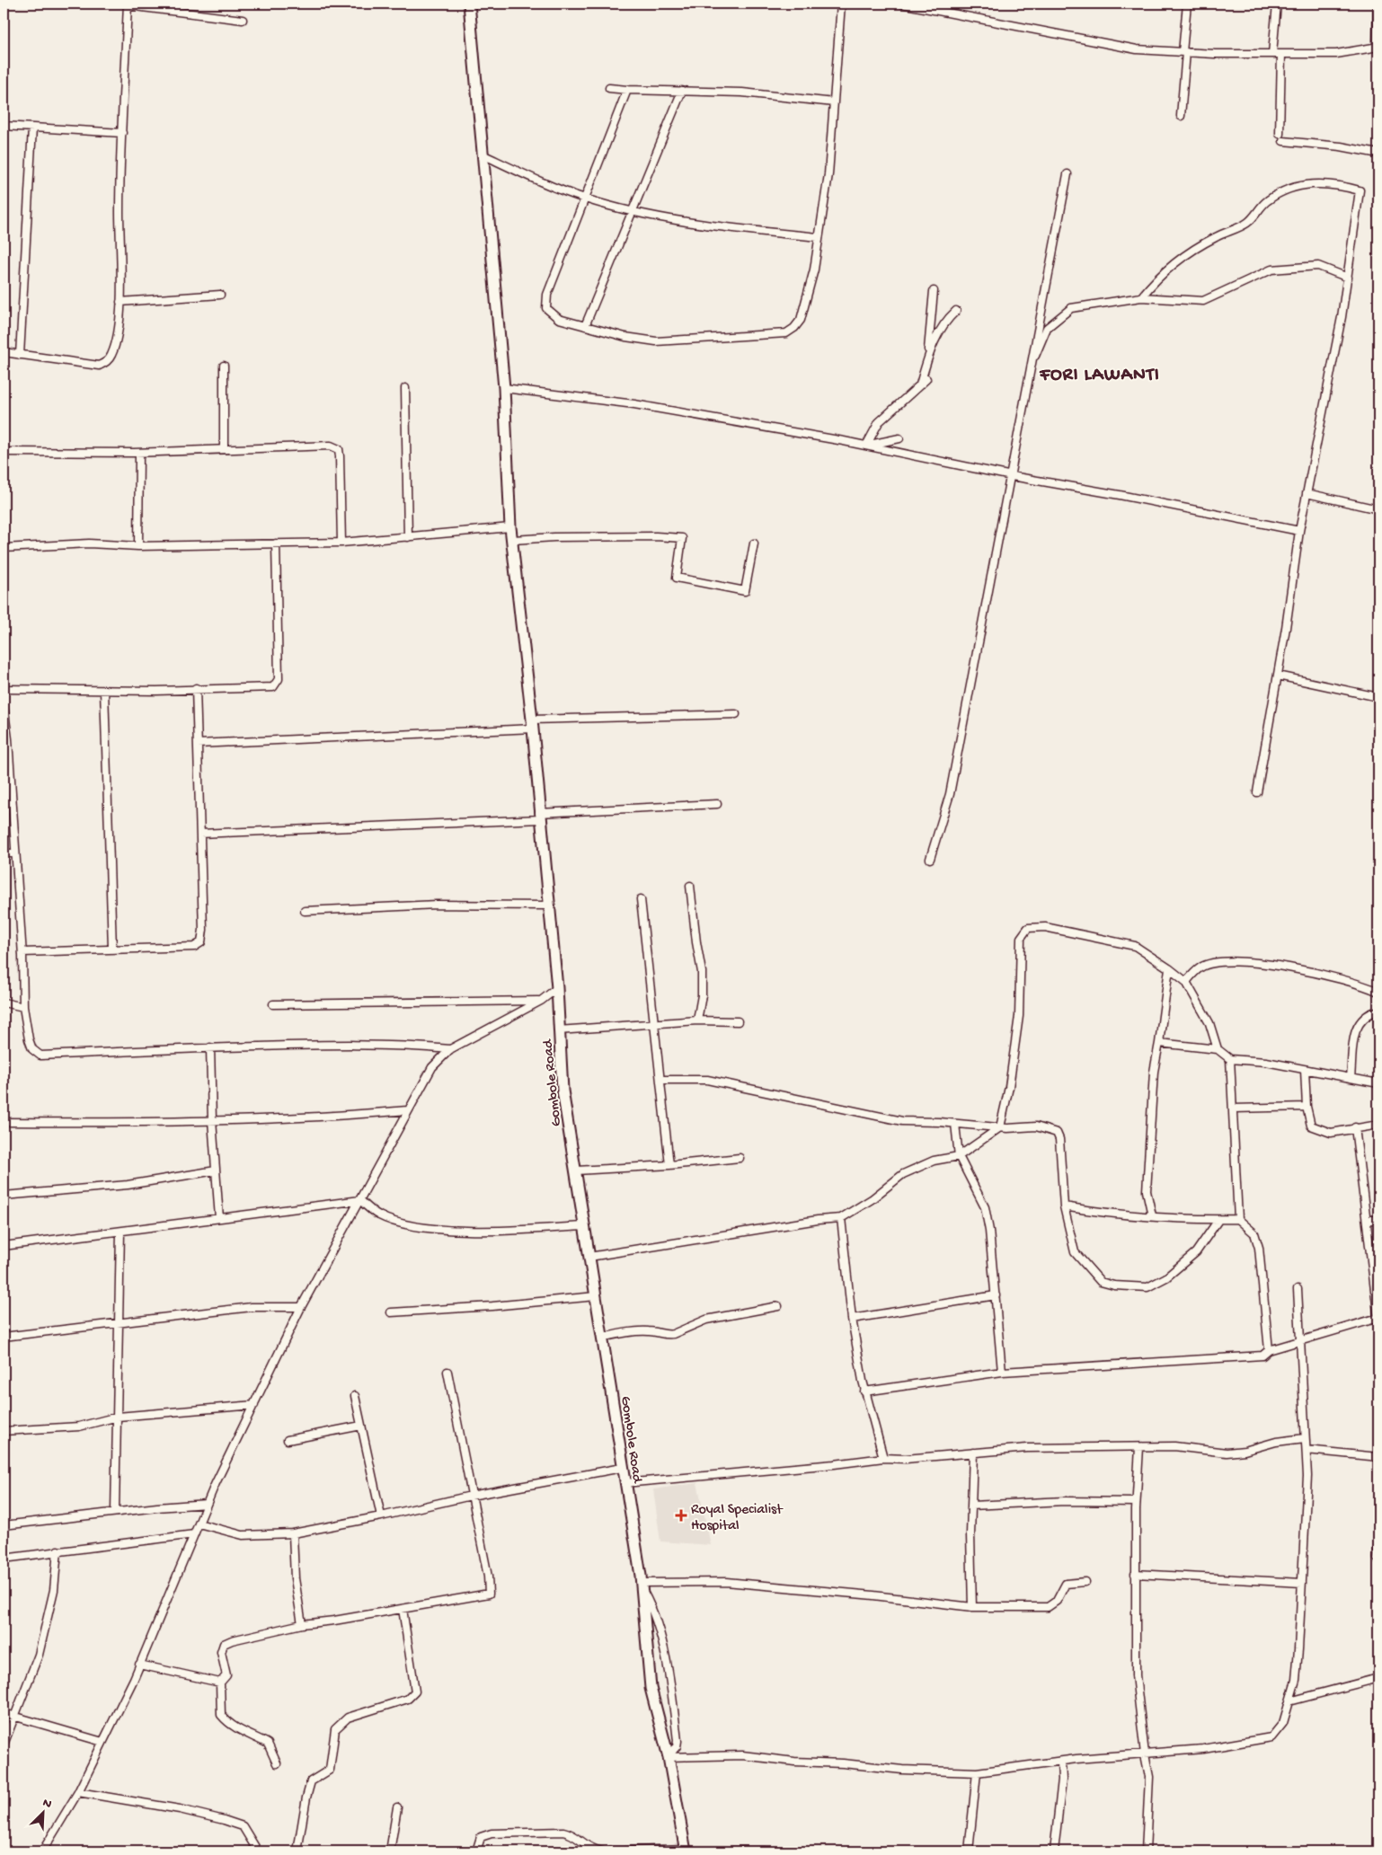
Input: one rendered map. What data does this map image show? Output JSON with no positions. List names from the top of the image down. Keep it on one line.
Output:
{"streets":{"street":["Gombole Road"]},"districts":["FORI LAWANTI"],"places":{"health":["Royal Specialist Hospital"]},"north":"top right"}
